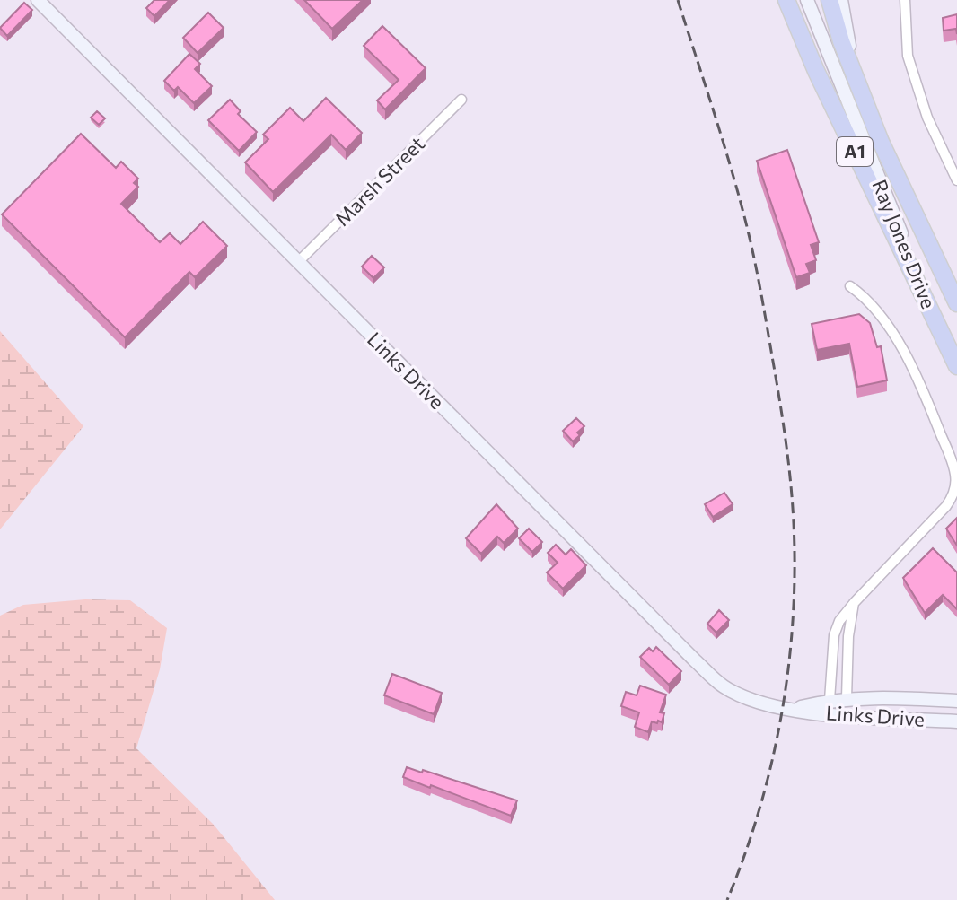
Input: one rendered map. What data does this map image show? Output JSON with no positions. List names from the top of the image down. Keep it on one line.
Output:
{"streets":{"highway":["A1","Ray Jones Drive"],"street":["Marsh Street","Links Drive"]},"crossings":[["A1","Ray Jones Drive"],["Marsh Street","Links Drive"]]}
